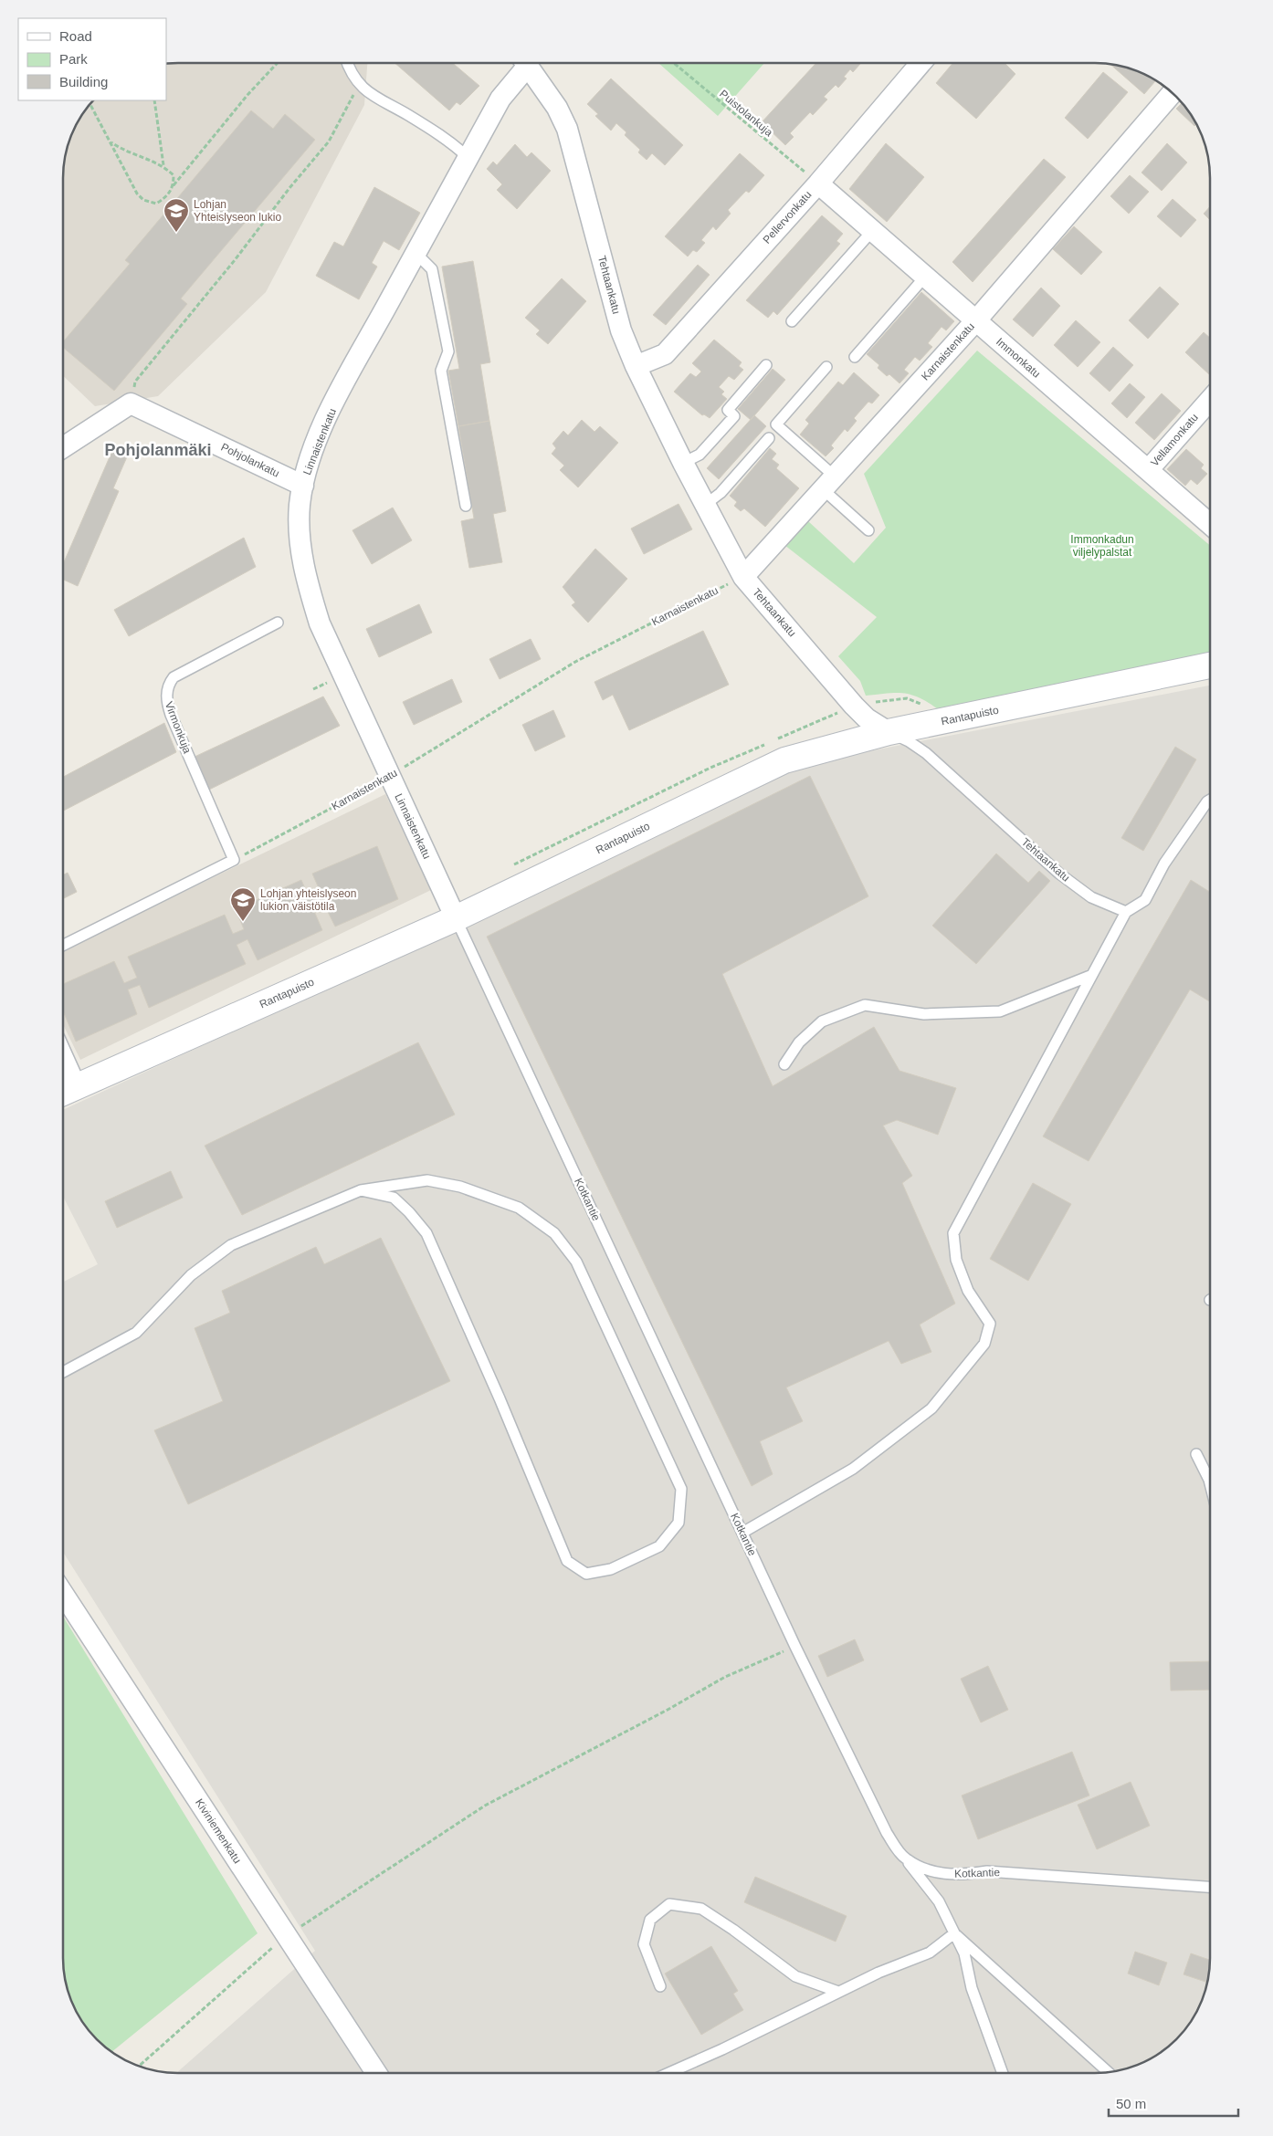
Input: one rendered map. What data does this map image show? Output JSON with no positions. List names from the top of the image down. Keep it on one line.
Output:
{"streets":{"street":["Pellervonkatu","Tehtaankatu","Karnaistenkatu","Immonkatu","Vellamonkatu","Linnaistenkatu","Pohjolankatu","Rantapuisto","Kiviniemenkatu"],"lane":["Virmonkuja","Kotkantie"],"path":["Puistolankuja"]},"crossings":[["Puistolankuja","Pellervonkatu"],["Puistolankuja","Immonkatu"],["Pellervonkatu","Tehtaankatu"],["Pellervonkatu","Immonkatu"],["Tehtaankatu","Karnaistenkatu"],["Tehtaankatu","Rantapuisto"],["Karnaistenkatu","Immonkatu"],["Karnaistenkatu","Linnaistenkatu"],["Karnaistenkatu","Virmonkuja"],["Immonkatu","Vellamonkatu"],["Linnaistenkatu","Pohjolankatu"],["Linnaistenkatu","Rantapuisto"],["Linnaistenkatu","Kotkantie"],["Rantapuisto","Kotkantie"]],"districts":["Pohjolanmäki"],"parks":["Immonkadun viljelypalstat"],"places":{"school or university":["Lohjan Yhteislyseon lukio","Lohjan yhteislyseon lukion väistötila"]},"legend":["Road","Park","Building"],"scale_bar":"50 m"}
